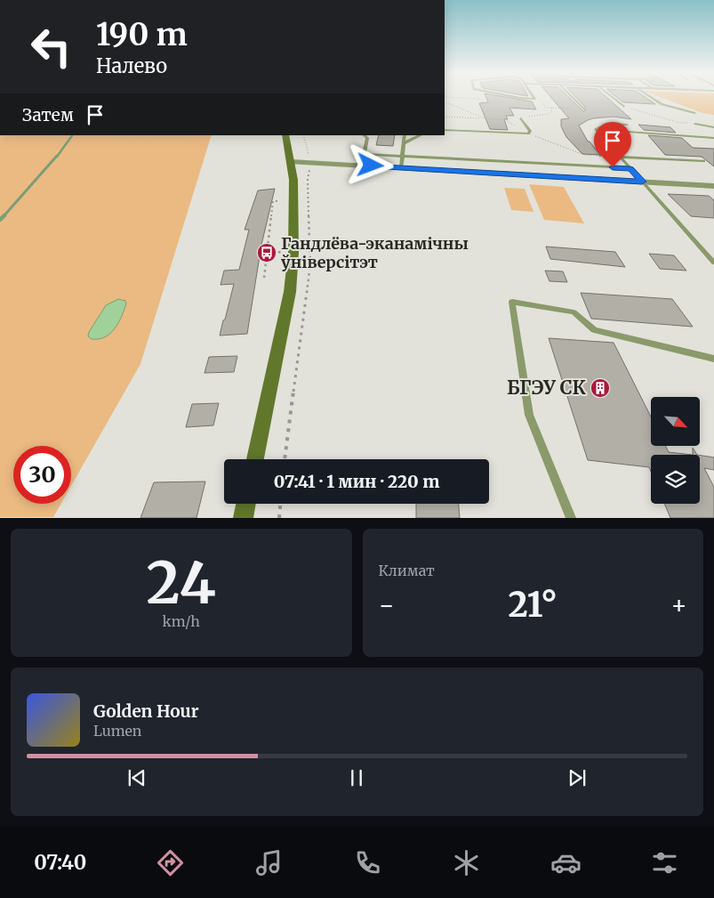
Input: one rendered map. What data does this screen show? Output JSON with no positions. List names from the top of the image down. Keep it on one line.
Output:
{"places":{"bus stop":["Гандлёва-эканамічны ўніверсітэт"],"building":["БГЭУ СК"]},"north":"bottom right","page":{"turn":["190 m","Налево"],"then":"Затем","limit":"30","trip":"07:41 · 1 мин · 220 m","tile":[["24","km/h"],"Климат"],"heat":["−","21°","+"],"song":["Golden Hour","Lumen"],"tabs":"07:40"}}
